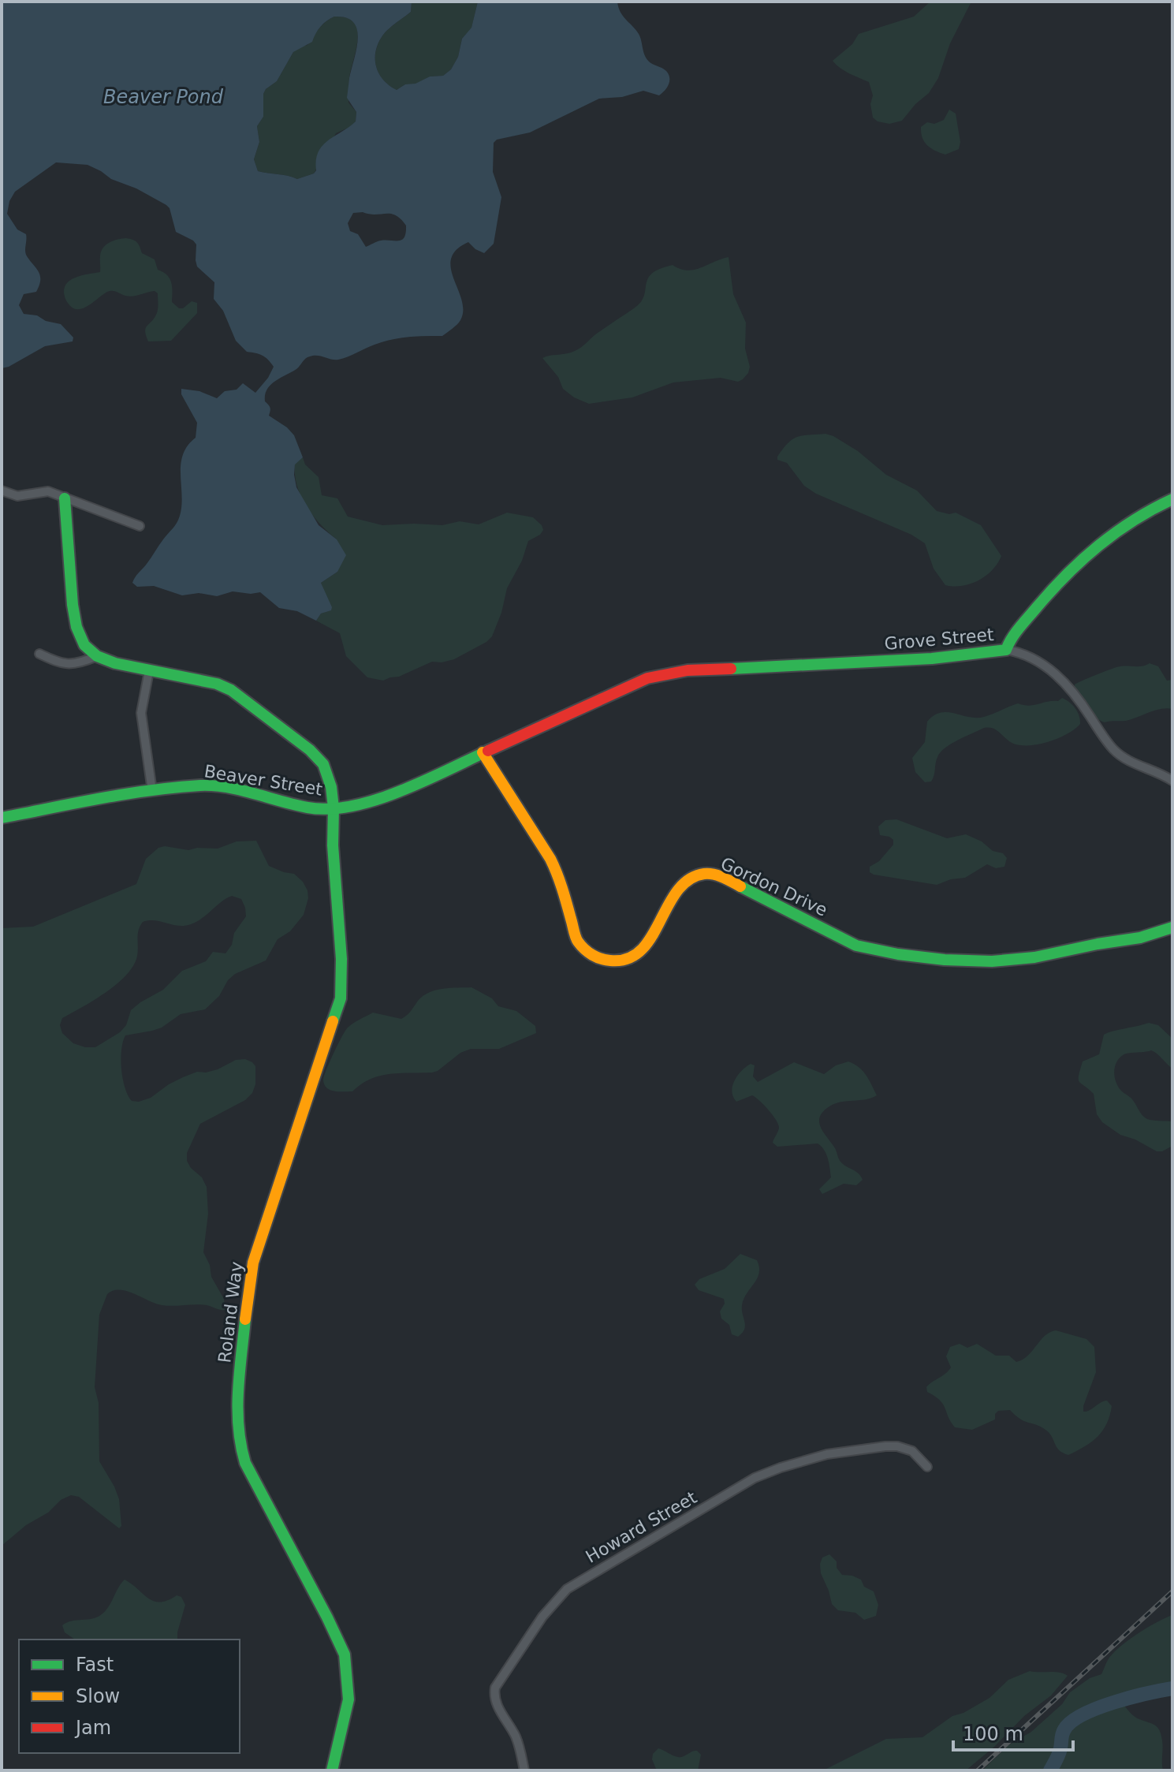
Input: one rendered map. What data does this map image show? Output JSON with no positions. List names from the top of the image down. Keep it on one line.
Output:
{"streets":{"street":["Grove Street","Beaver Street","Gordon Drive","Roland Way","Howard Street"]},"crossings":[["Grove Street","Beaver Street"],["Beaver Street","Gordon Drive"],["Beaver Street","Roland Way"]],"water":["Beaver Pond"],"legend":["Fast","Slow","Jam"],"scale_bar":"100 m"}
